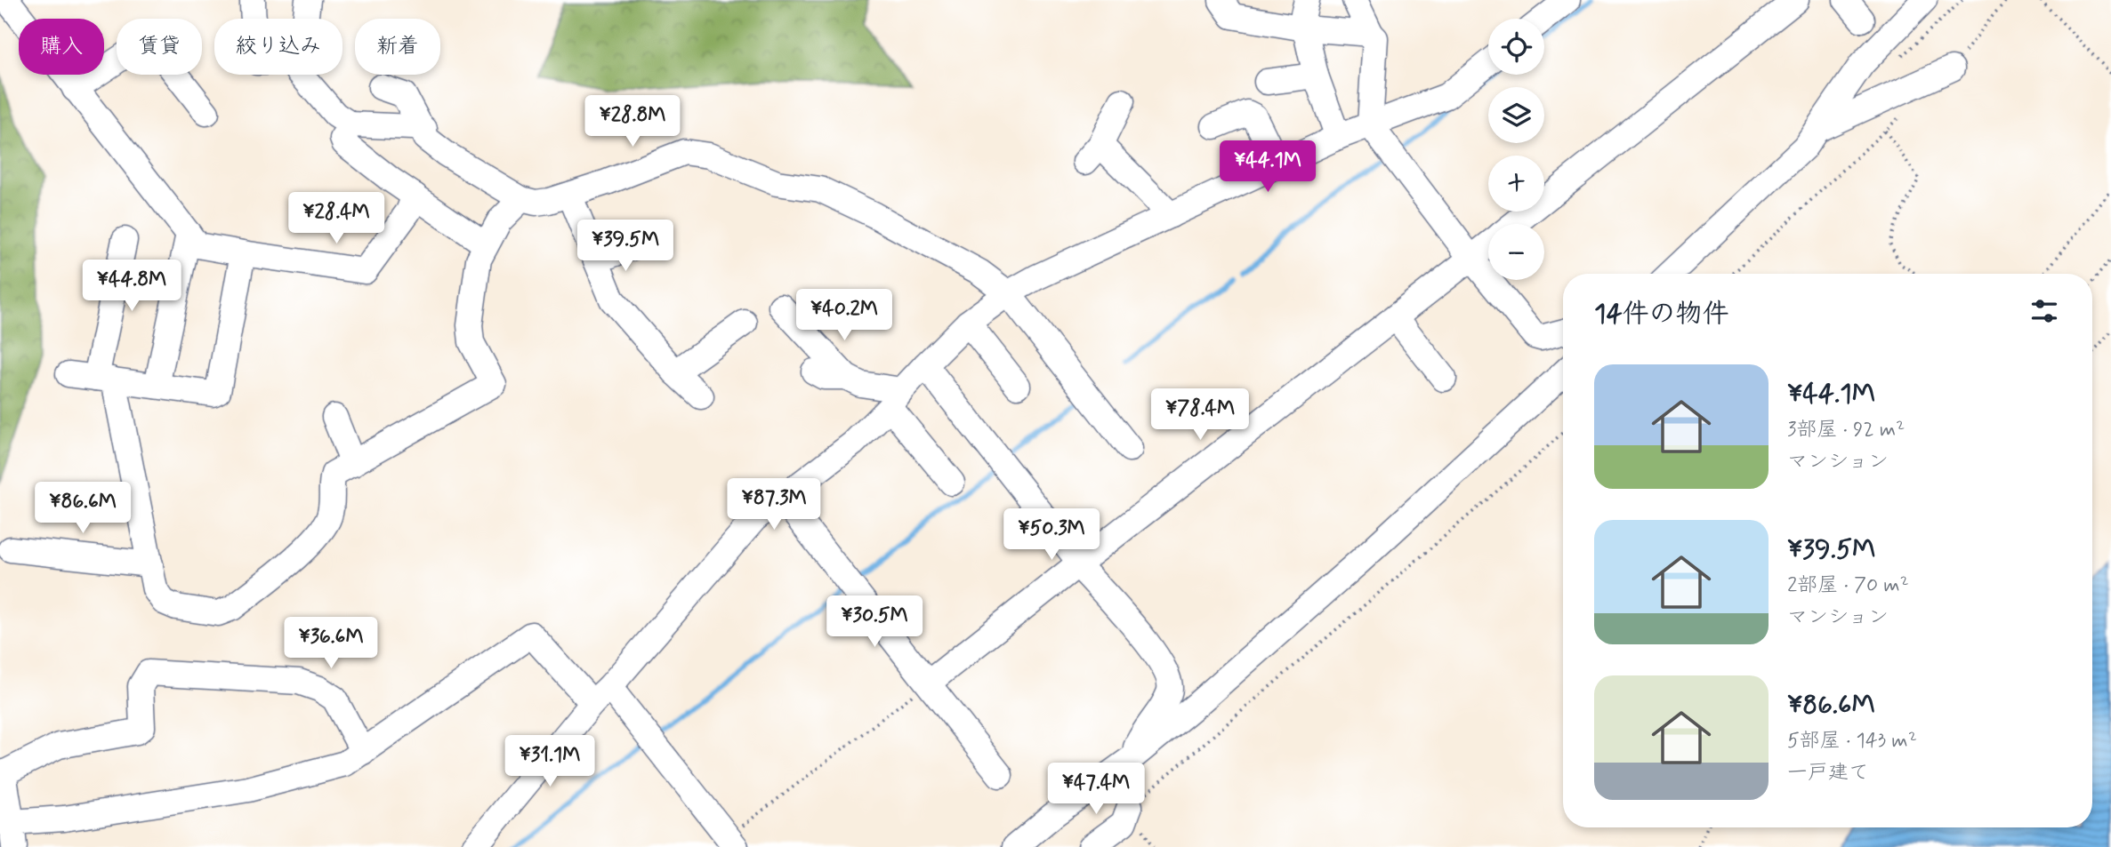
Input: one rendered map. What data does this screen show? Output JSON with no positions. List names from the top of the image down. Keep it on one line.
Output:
{"page":{"map_buttons":["+","−"],"chip":["購入","賃貸","絞り込み","新着"],"price":["¥28.8M","¥44.1M","¥28.4M","¥39.5M","¥44.8M","¥40.2M","¥78.4M","¥87.3M","¥86.6M","¥50.3M","¥30.5M","¥36.6M","¥31.1M","¥47.4M"],"heading":"14件の物件","list":[{"name":"¥44.1M","note":"3部屋 · 92 m² · マンション"},{"name":"¥39.5M","note":"2部屋 · 70 m² · マンション"},{"name":"¥86.6M","note":"5部屋 · 143 m² · 一戸建て"}]}}
